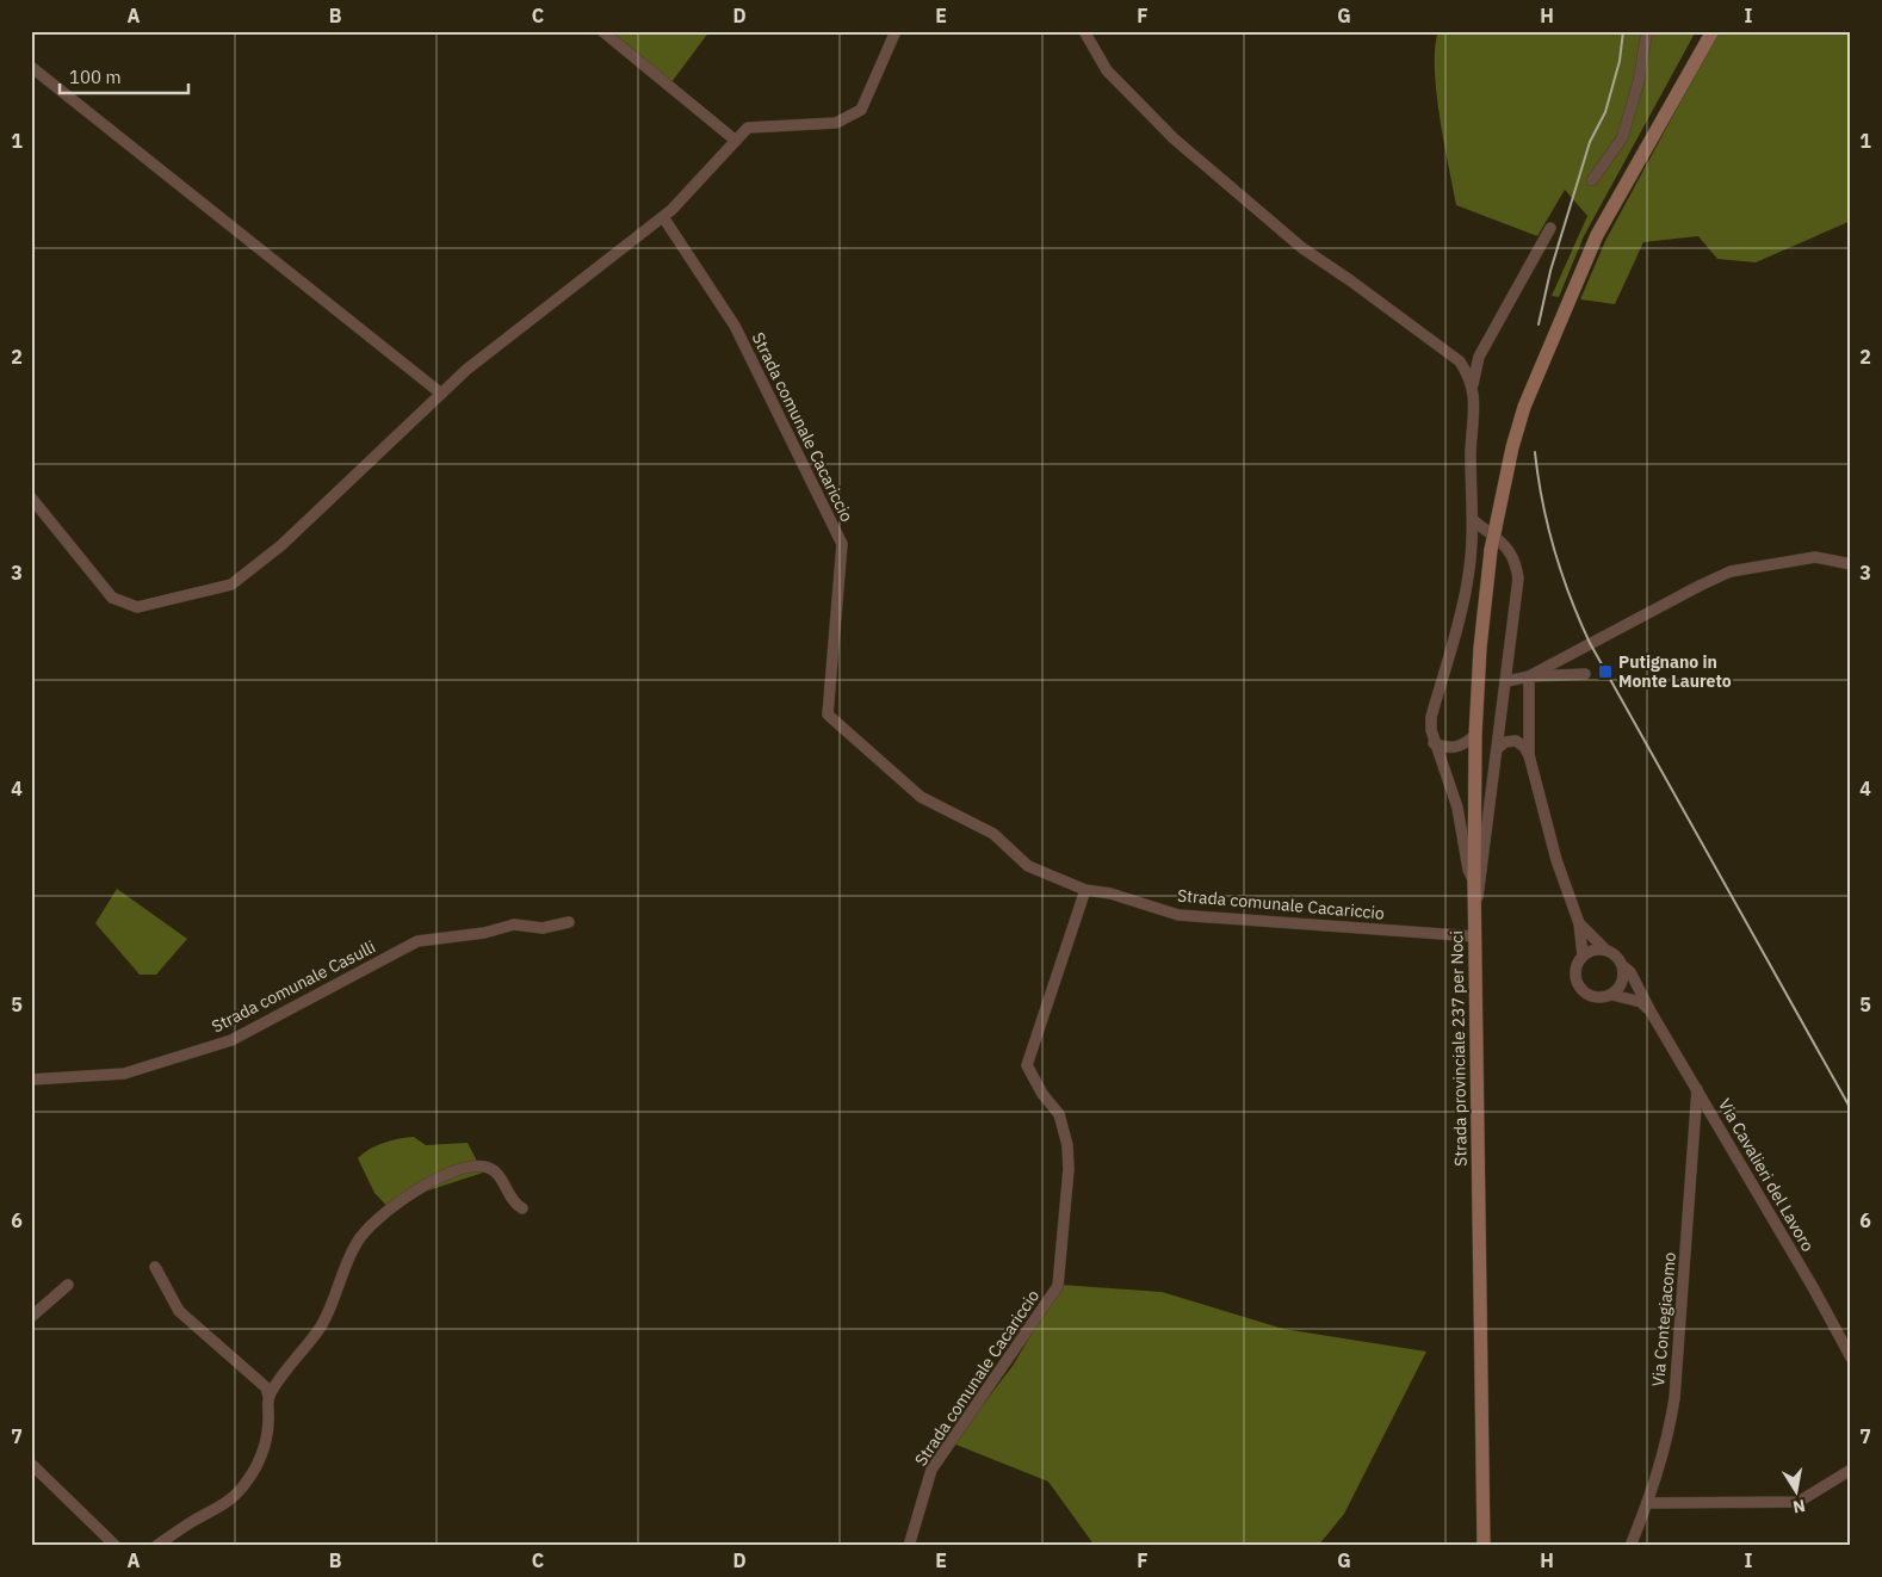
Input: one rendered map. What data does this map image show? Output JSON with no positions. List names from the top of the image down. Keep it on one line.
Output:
{"streets":{"main road":["Strada provinciale 237 per Noci"],"street":["Strada comunale Cacariccio","Strada comunale Casulli","Via Cavalieri del Lavoro","Via Contegiacomo"]},"crossings":[["Strada comunale Cacariccio","Strada provinciale 237 per Noci"],["Via Cavalieri del Lavoro","Via Contegiacomo"]],"places":{"transit":["Putignano in Monte Laureto"]},"scale_bar":"100 m","north":"bottom","grid":{"columns":["A","B","C","D","E","F","G","H","I"],"rows":["1","2","3","4","5","6","7"]}}
